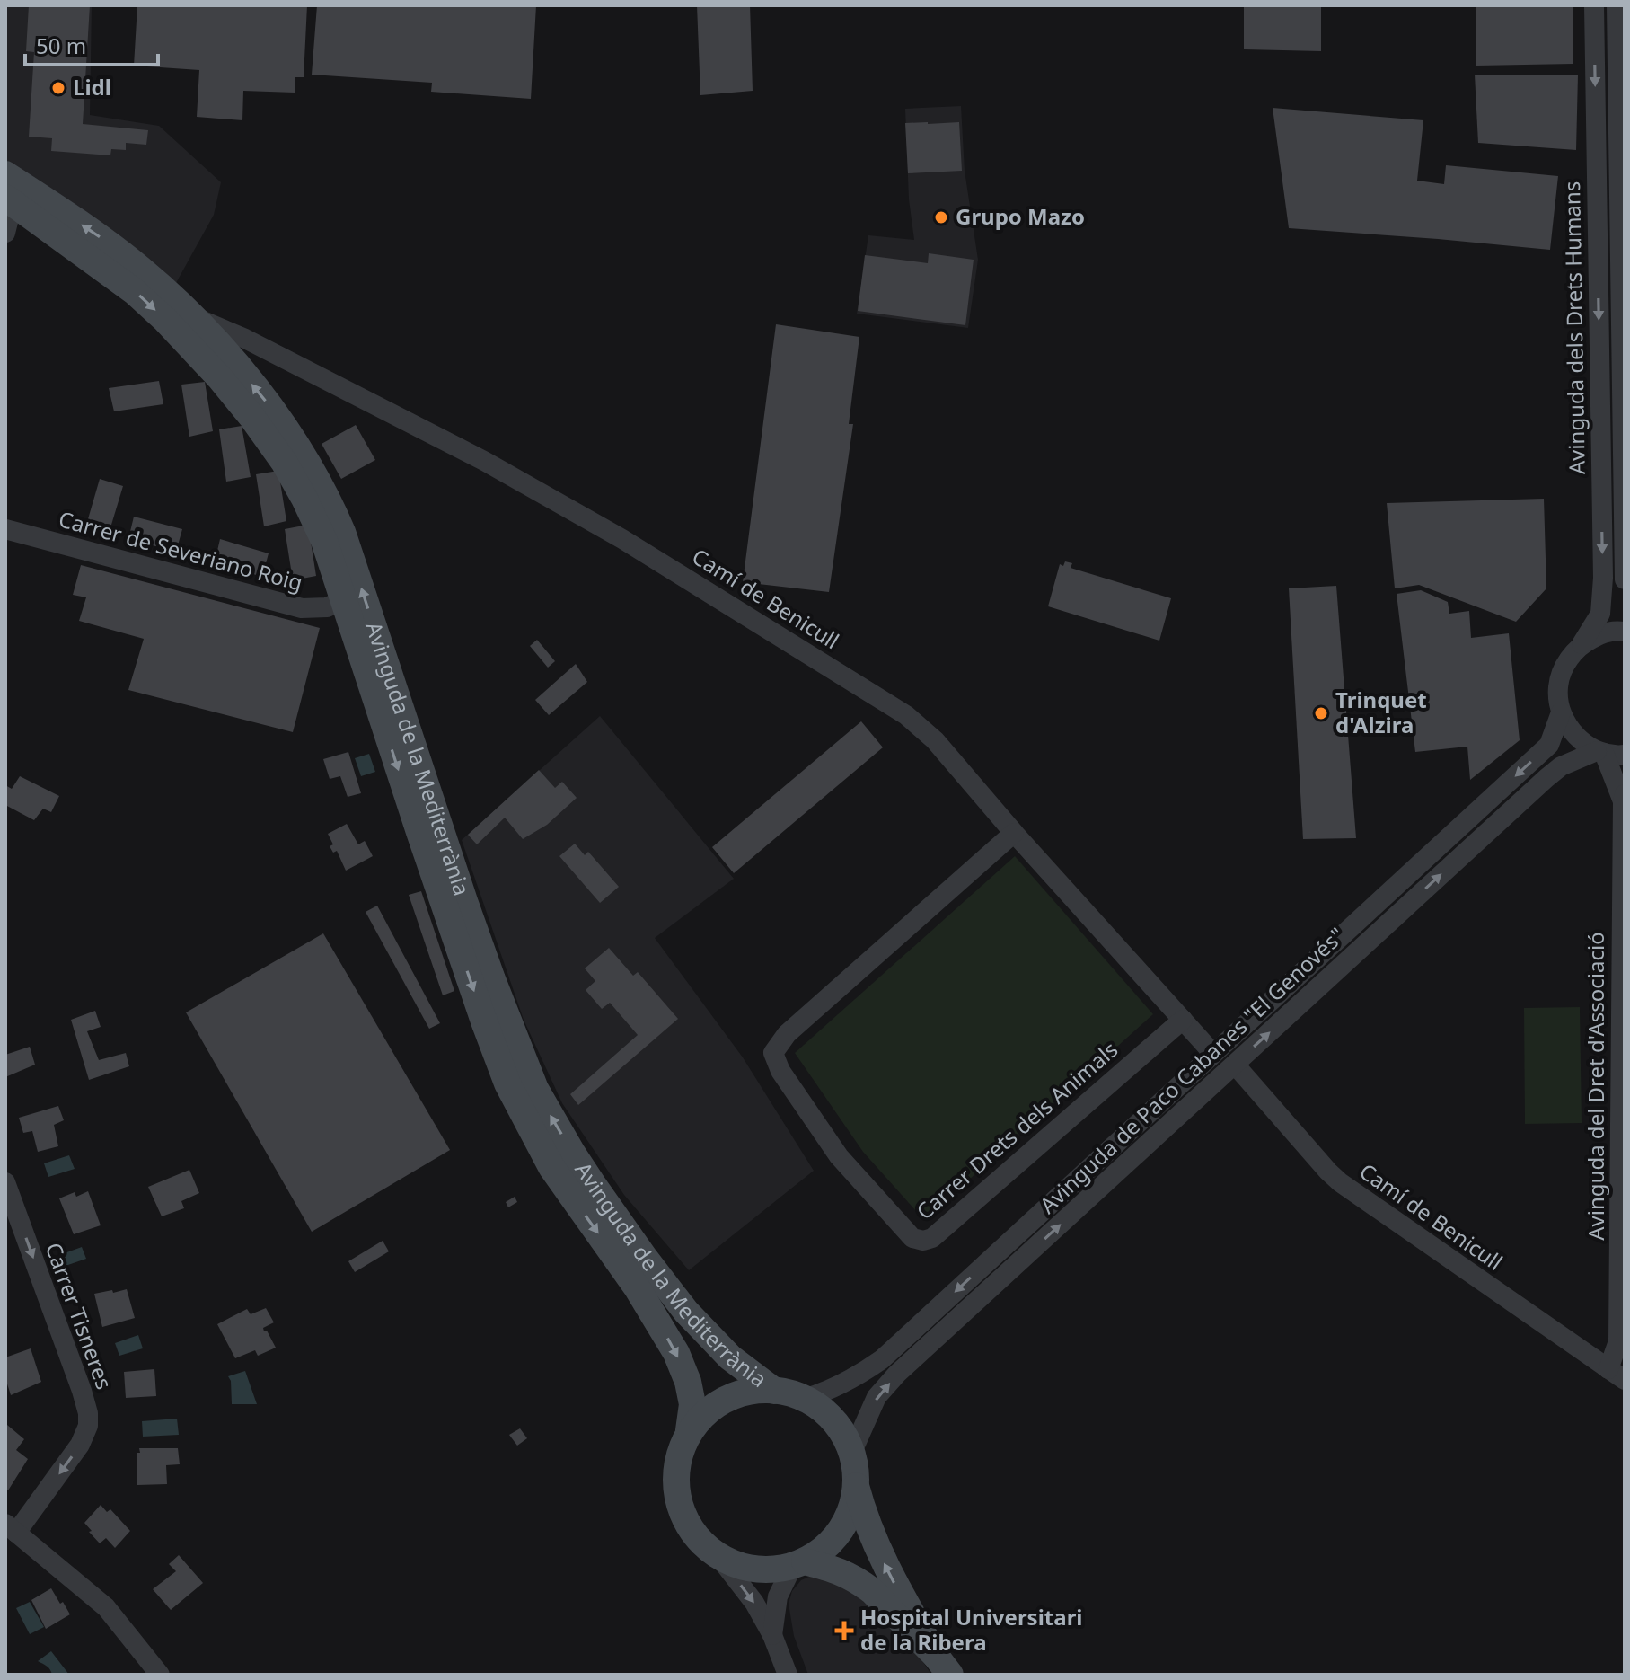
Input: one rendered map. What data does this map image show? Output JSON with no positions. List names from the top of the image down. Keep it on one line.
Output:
{"streets":{"main road":["Avinguda de la Mediterrània"],"street":["Avinguda dels Drets Humans","Carrer de Severiano Roig","Camí de Benicull","Avinguda de Paco Cabanes \"El Genovés\"","Avinguda del Dret d'Associació","Carrer Drets dels Animals","Carrer Tisneres"]},"crossings":[["Avinguda dels Drets Humans","Avinguda de Paco Cabanes \"El Genovés\""],["Carrer de Severiano Roig","Avinguda de la Mediterrània"],["Camí de Benicull","Avinguda de la Mediterrània"],["Camí de Benicull","Avinguda de Paco Cabanes \"El Genovés\""],["Camí de Benicull","Avinguda del Dret d'Associació"],["Camí de Benicull","Carrer Drets dels Animals"],["Avinguda de la Mediterrània","Avinguda de Paco Cabanes \"El Genovés\""],["Avinguda de Paco Cabanes \"El Genovés\"","Avinguda del Dret d'Associació"]],"one_way":["Carrer Tisneres"],"places":{"other":["Lidl","Grupo Mazo","Trinquet d'Alzira"],"health":["Hospital Universitari de la Ribera"]},"scale_bar":"50 m"}
